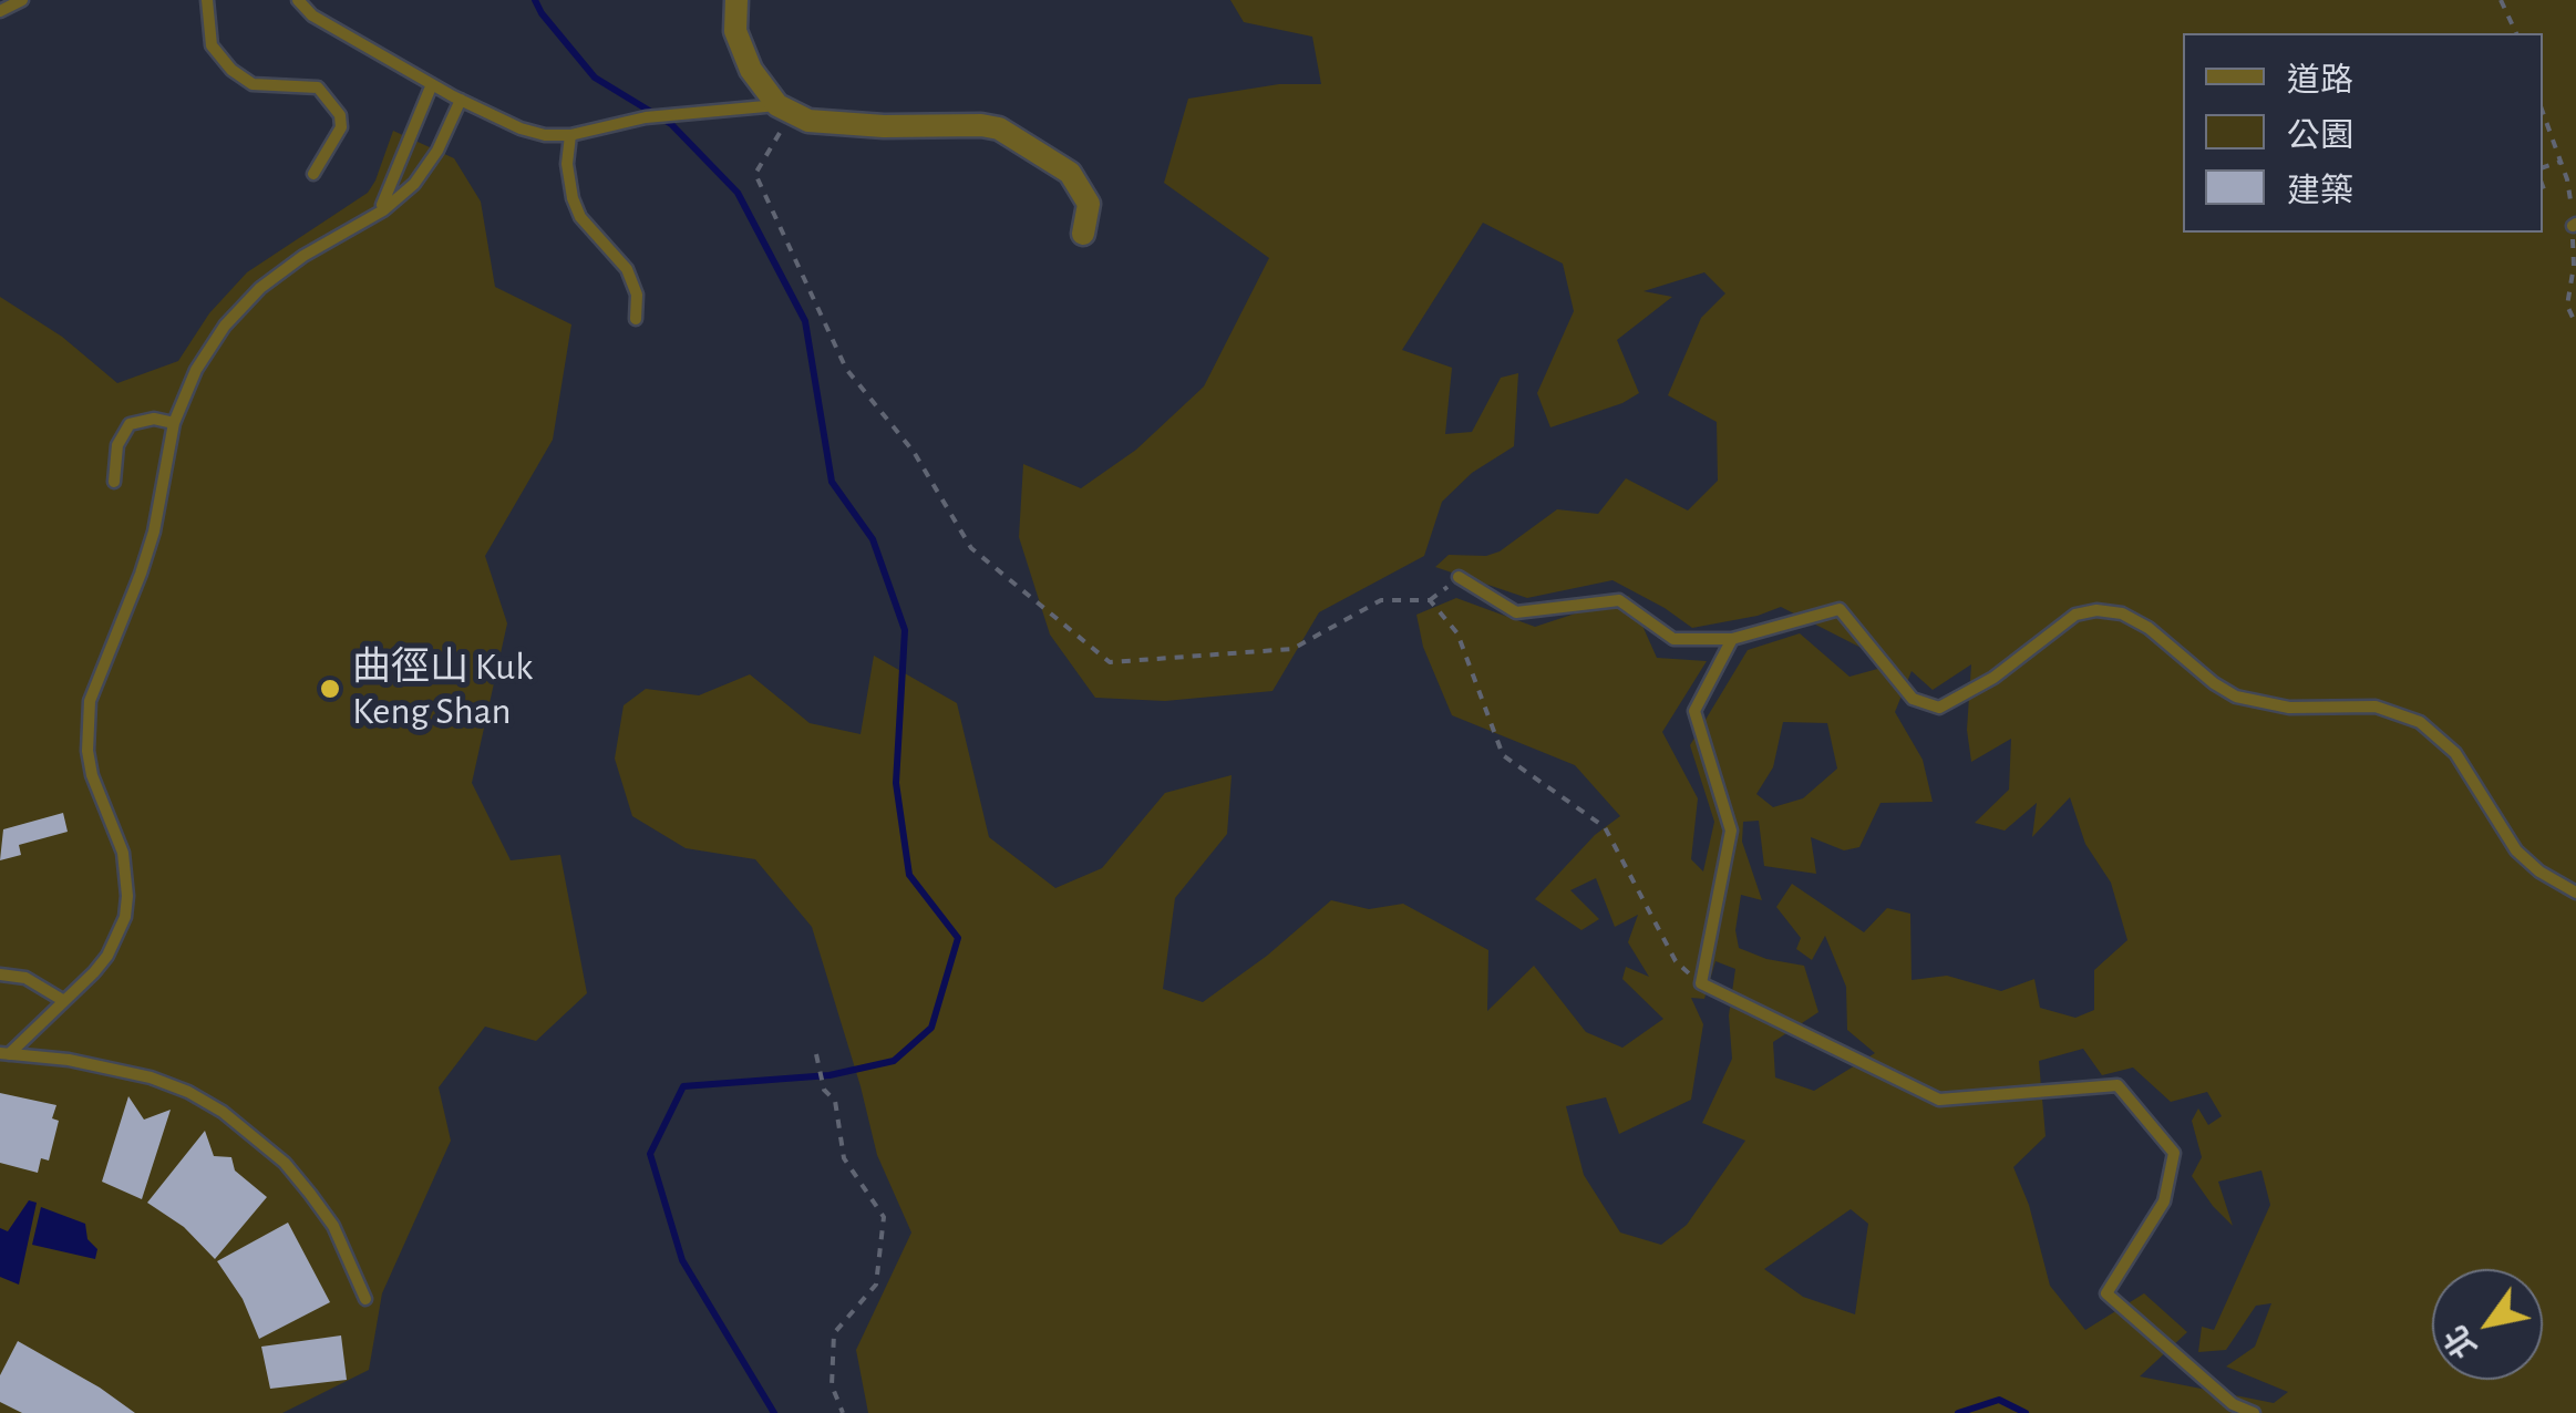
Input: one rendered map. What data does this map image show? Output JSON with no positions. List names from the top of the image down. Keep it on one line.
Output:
{"places":["曲徑山 Kuk Keng Shan"],"legend":["道路","公園","建築"],"north":"bottom left"}
